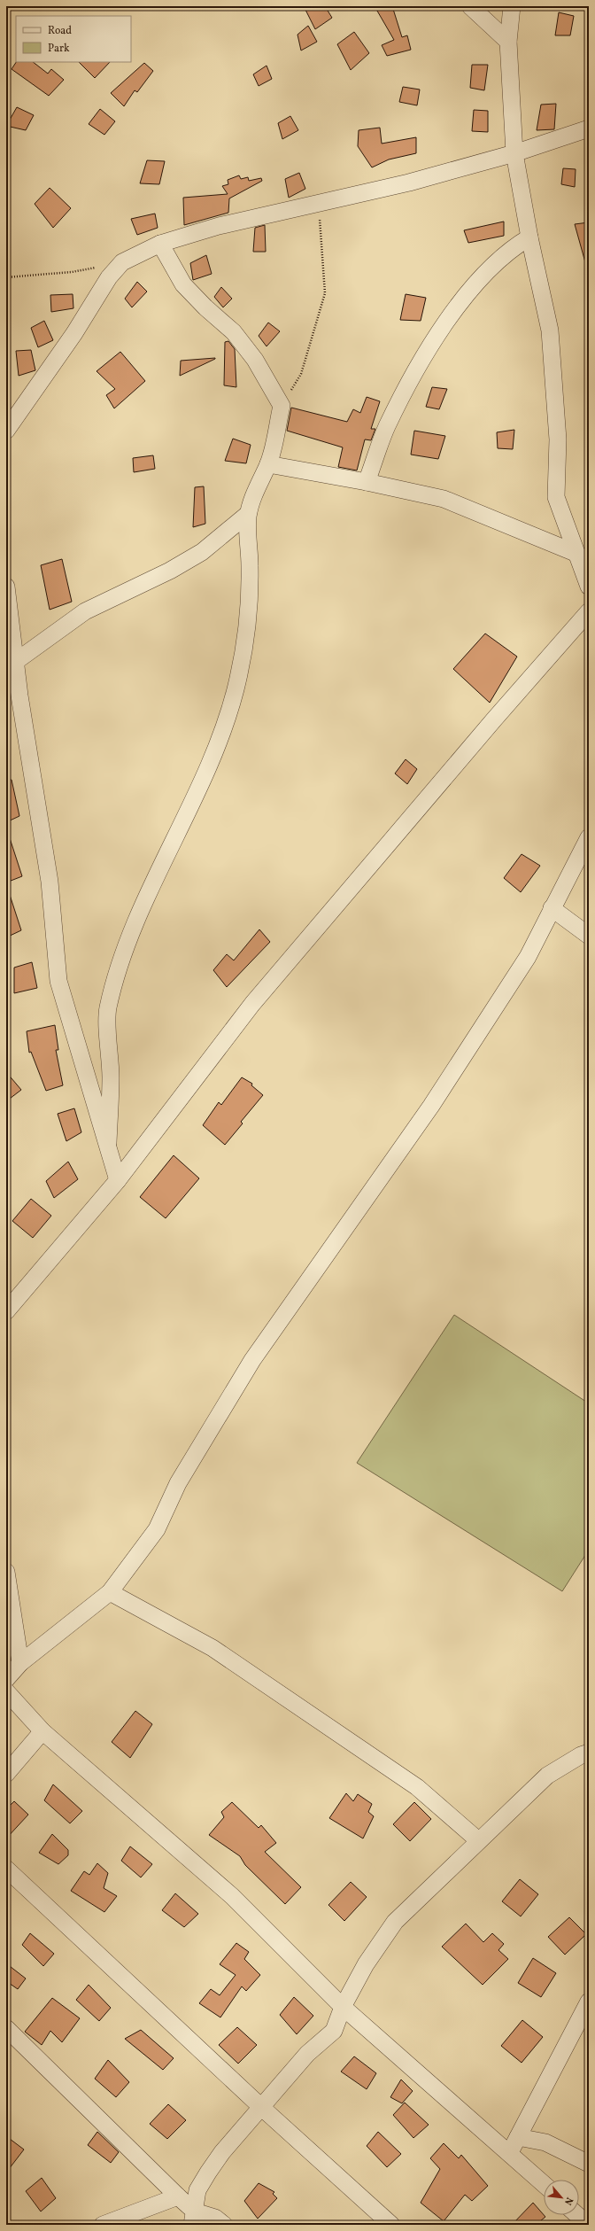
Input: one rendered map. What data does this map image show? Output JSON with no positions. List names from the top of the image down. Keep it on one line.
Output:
{"legend":["Road","Park"],"north":"bottom right"}
